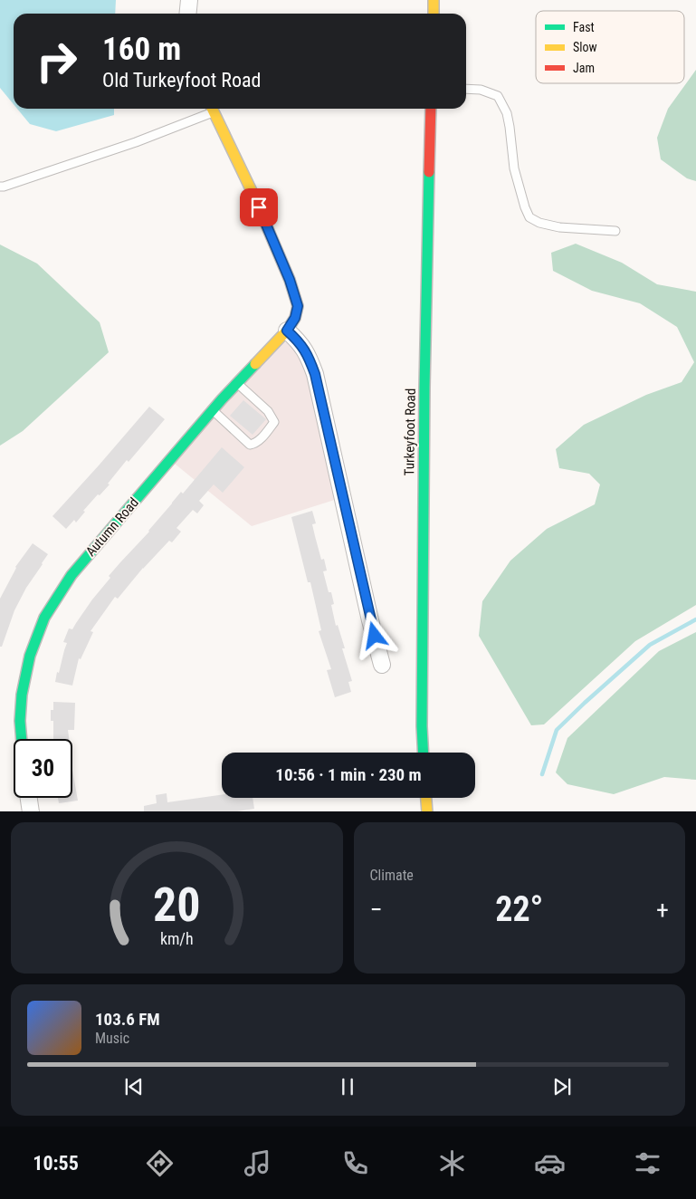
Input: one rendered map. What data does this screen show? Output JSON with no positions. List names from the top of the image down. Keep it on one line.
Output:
{"streets":{"street":["Turkeyfoot Road","Autumn Road"]},"legend":["Fast","Slow","Jam"],"page":{"turn":["160 m","Old Turkeyfoot Road"],"limit":"30","trip":"10:56 · 1 min · 230 m","tile":"Climate","heat":["−","22°","+"],"song":["103.6 FM","Music"],"tabs":"10:55","gauge":["20","km/h"]}}
